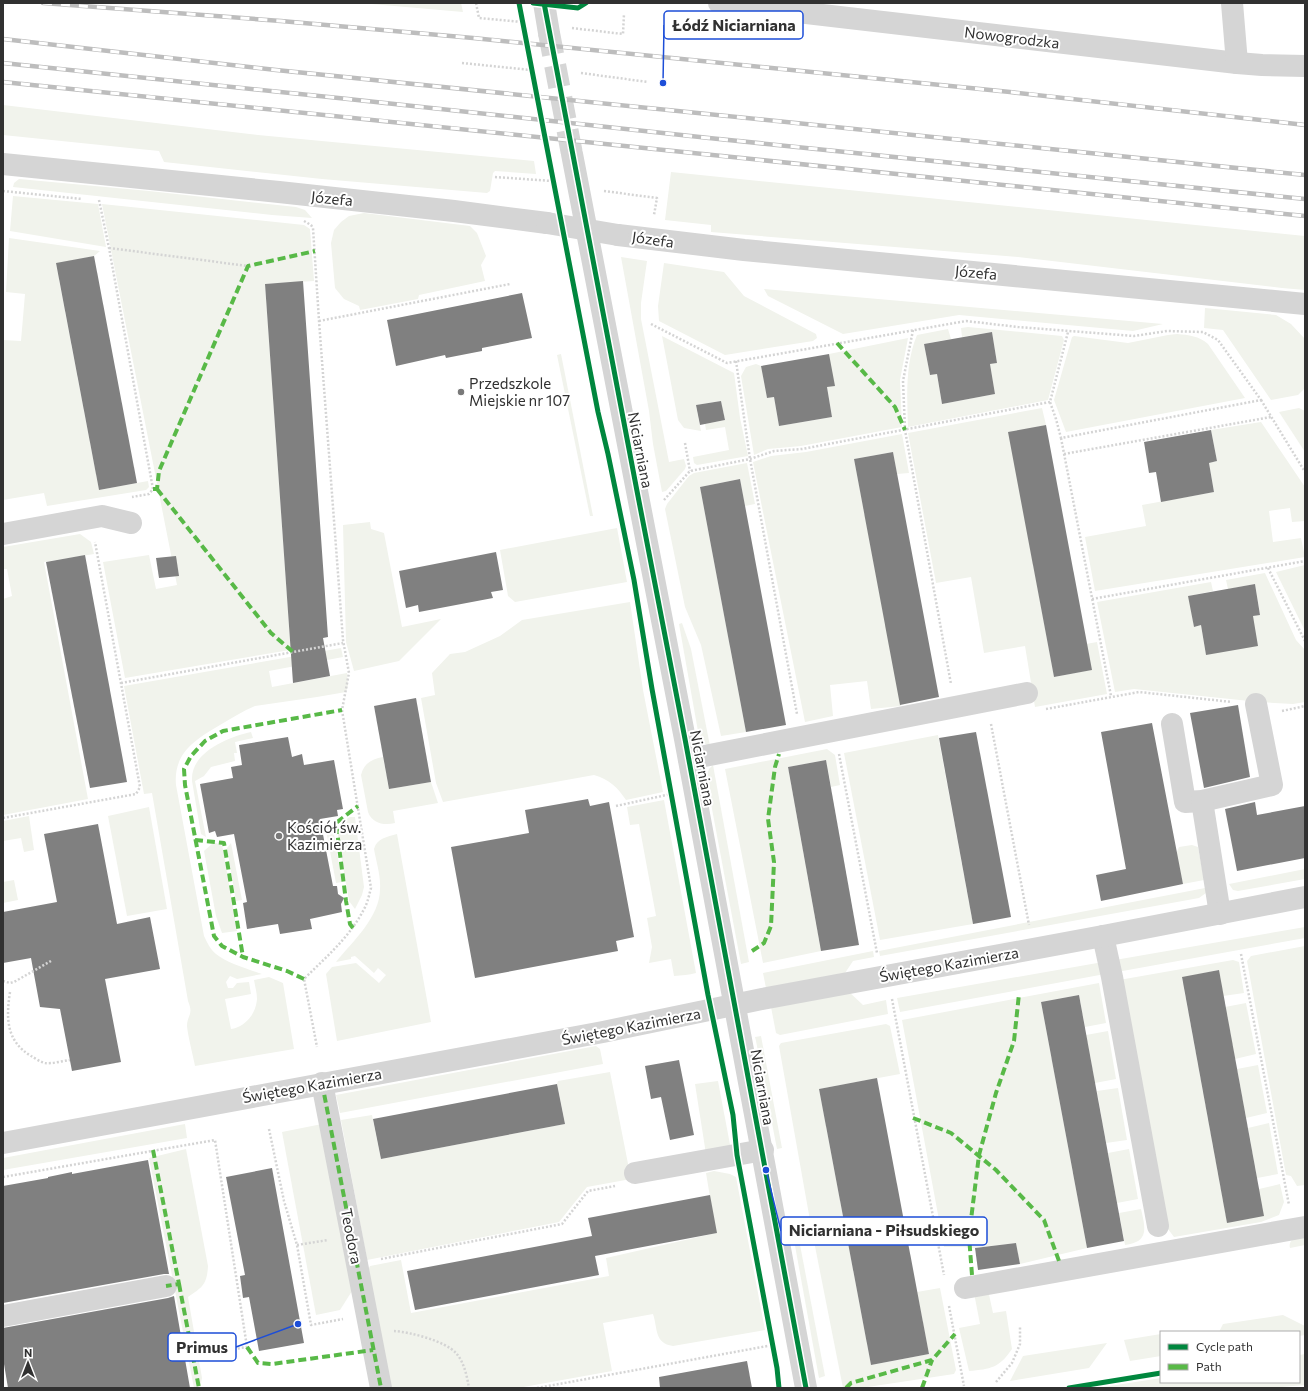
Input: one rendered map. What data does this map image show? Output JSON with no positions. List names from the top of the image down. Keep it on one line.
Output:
{"streets":{"street":["Nowogrodzka","Józefa","Niciarniana","Świętego Kazimierza","Teodora"]},"crossings":[["Niciarniana","Świętego Kazimierza"],["Świętego Kazimierza","Teodora"]],"places":["Łódź Niciarniana","Przedszkole Miejskie nr 107","Kościół św. Kazimierza","Niciarniana - Piłsudskiego","Primus"],"legend":["Cycle path","Path"],"north":"top"}
